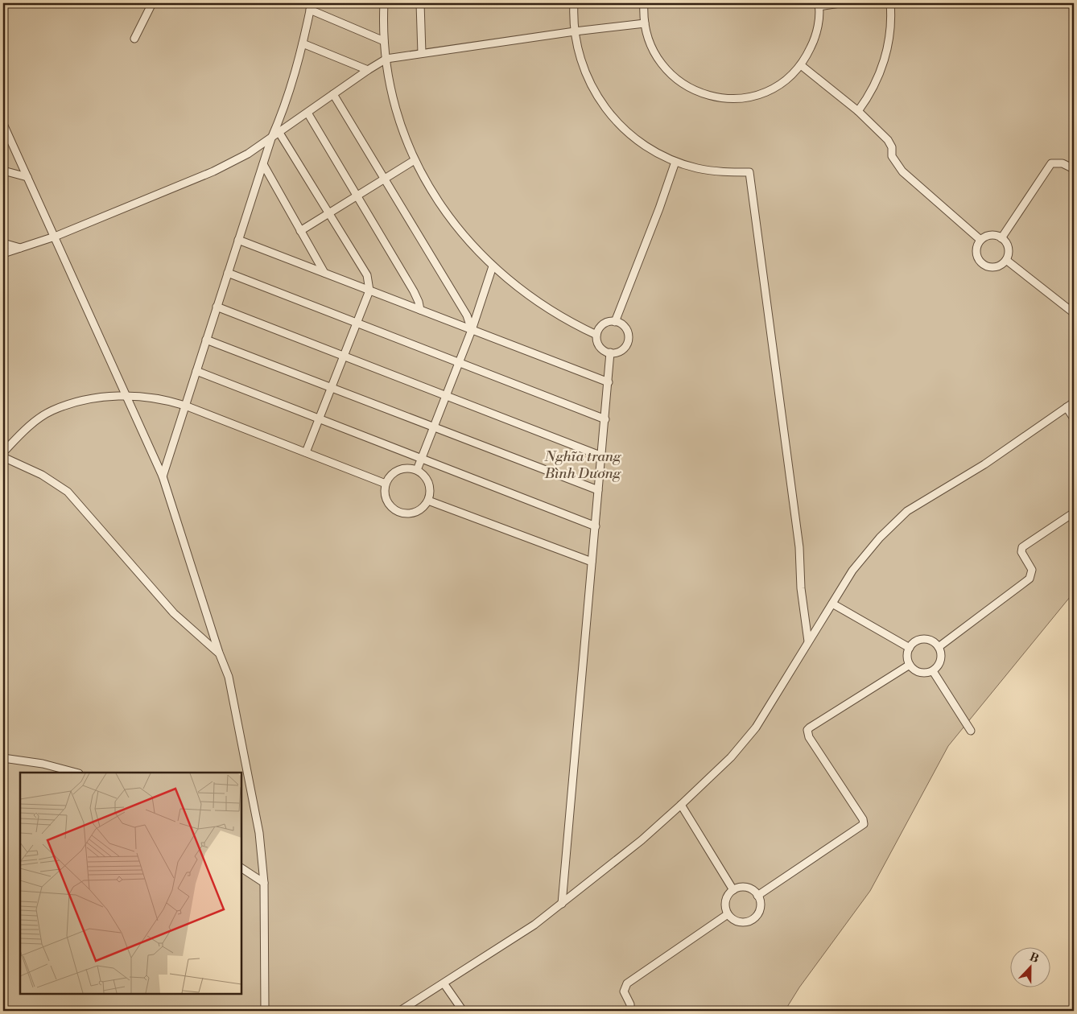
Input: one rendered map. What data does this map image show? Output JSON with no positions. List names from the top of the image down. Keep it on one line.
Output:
{"parks":["Nghĩa trang Bình Dương"],"north":"top"}
